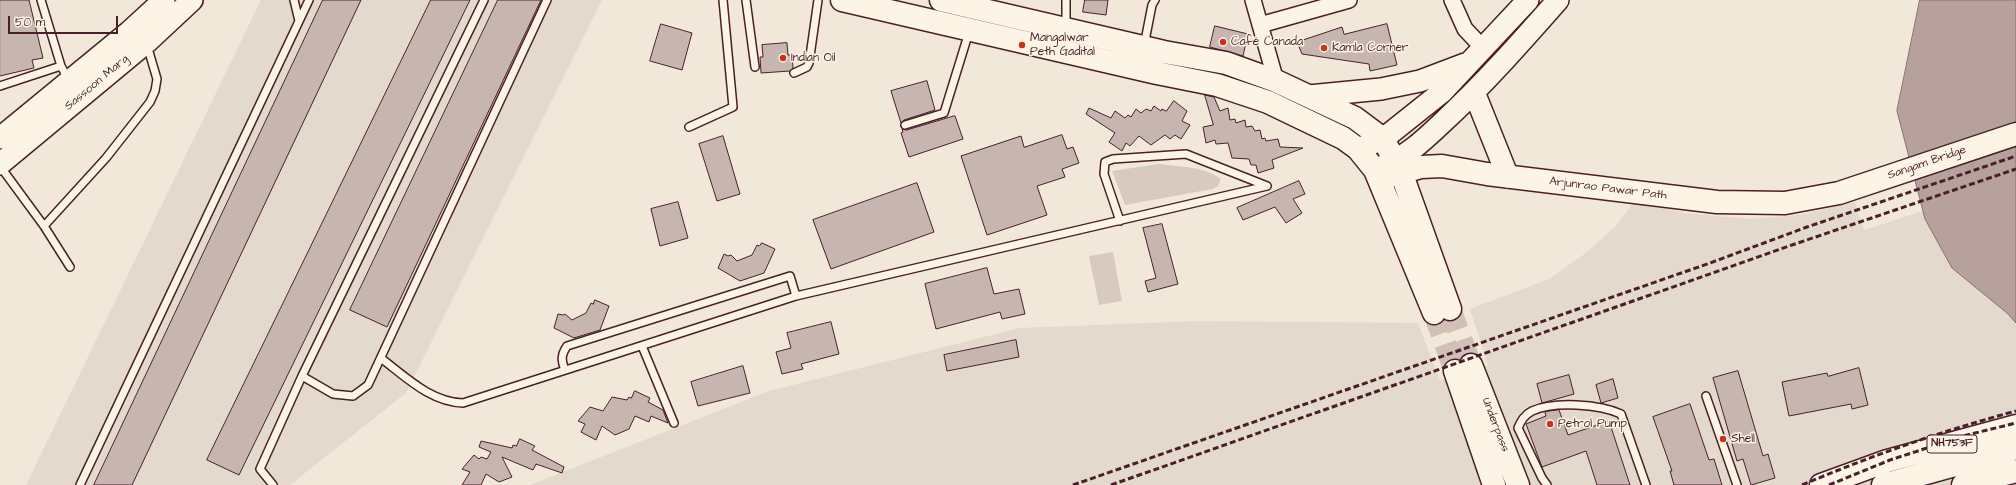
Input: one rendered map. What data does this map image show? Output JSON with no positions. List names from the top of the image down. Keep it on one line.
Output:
{"streets":{"main road":["Sassoon Marg","Sangam Bridge","Arjunrao Pawar Path","Underpass","NH753F"]},"crossings":[["Sangam Bridge","Arjunrao Pawar Path"]],"places":["Café Canada","Mangalwar Peth Gadital","Kamla Corner","Indian Oil","Petrol Pump","Shell"],"scale_bar":"50 m"}
